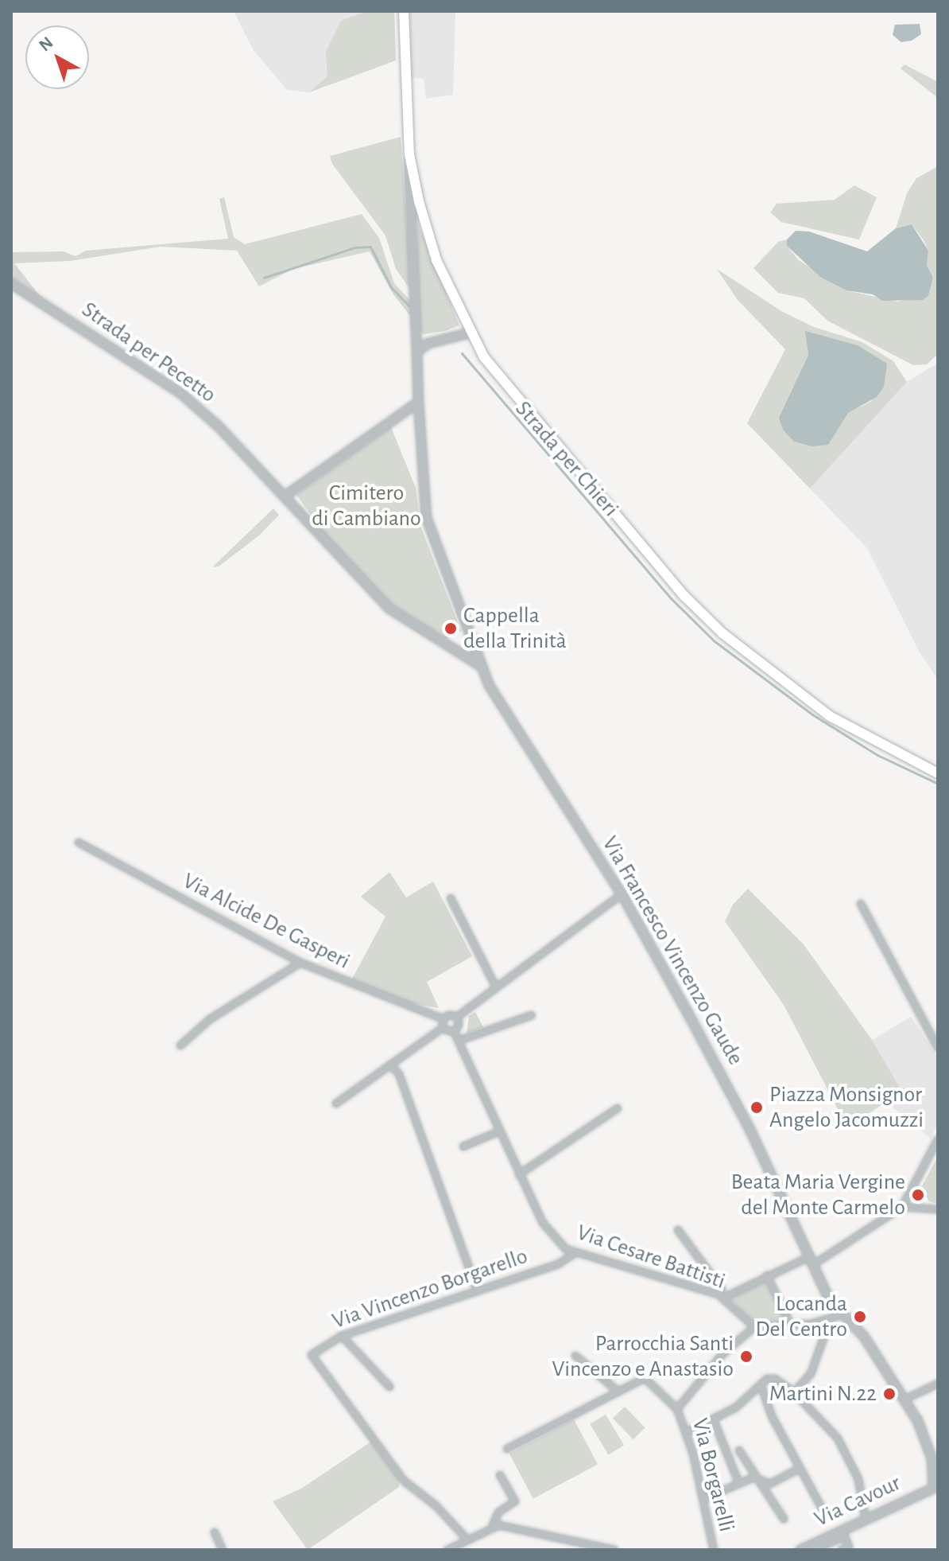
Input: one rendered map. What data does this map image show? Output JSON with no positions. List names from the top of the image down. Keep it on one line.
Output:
{"streets":{"main road":["Strada per Chieri"],"street":["Strada per Pecetto","Via Alcide De Gasperi","Via Francesco Vincenzo Gaude","Via Cesare Battisti","Via Vincenzo Borgarello","Via Borgarelli","Via Cavour"]},"crossings":[["Strada per Pecetto","Via Francesco Vincenzo Gaude"],["Via Alcide De Gasperi","Via Cesare Battisti"],["Via Francesco Vincenzo Gaude","Via Cavour"],["Via Cesare Battisti","Via Vincenzo Borgarello"]],"parks":["Cimitero di Cambiano"],"places":["Cappella della Trinità","Piazza Monsignor Angelo Jacomuzzi","Beata Maria Vergine del Monte Carmelo","Locanda Del Centro","Parrocchia Santi Vincenzo e Anastasio","Martini N.22"],"north":"top left"}
